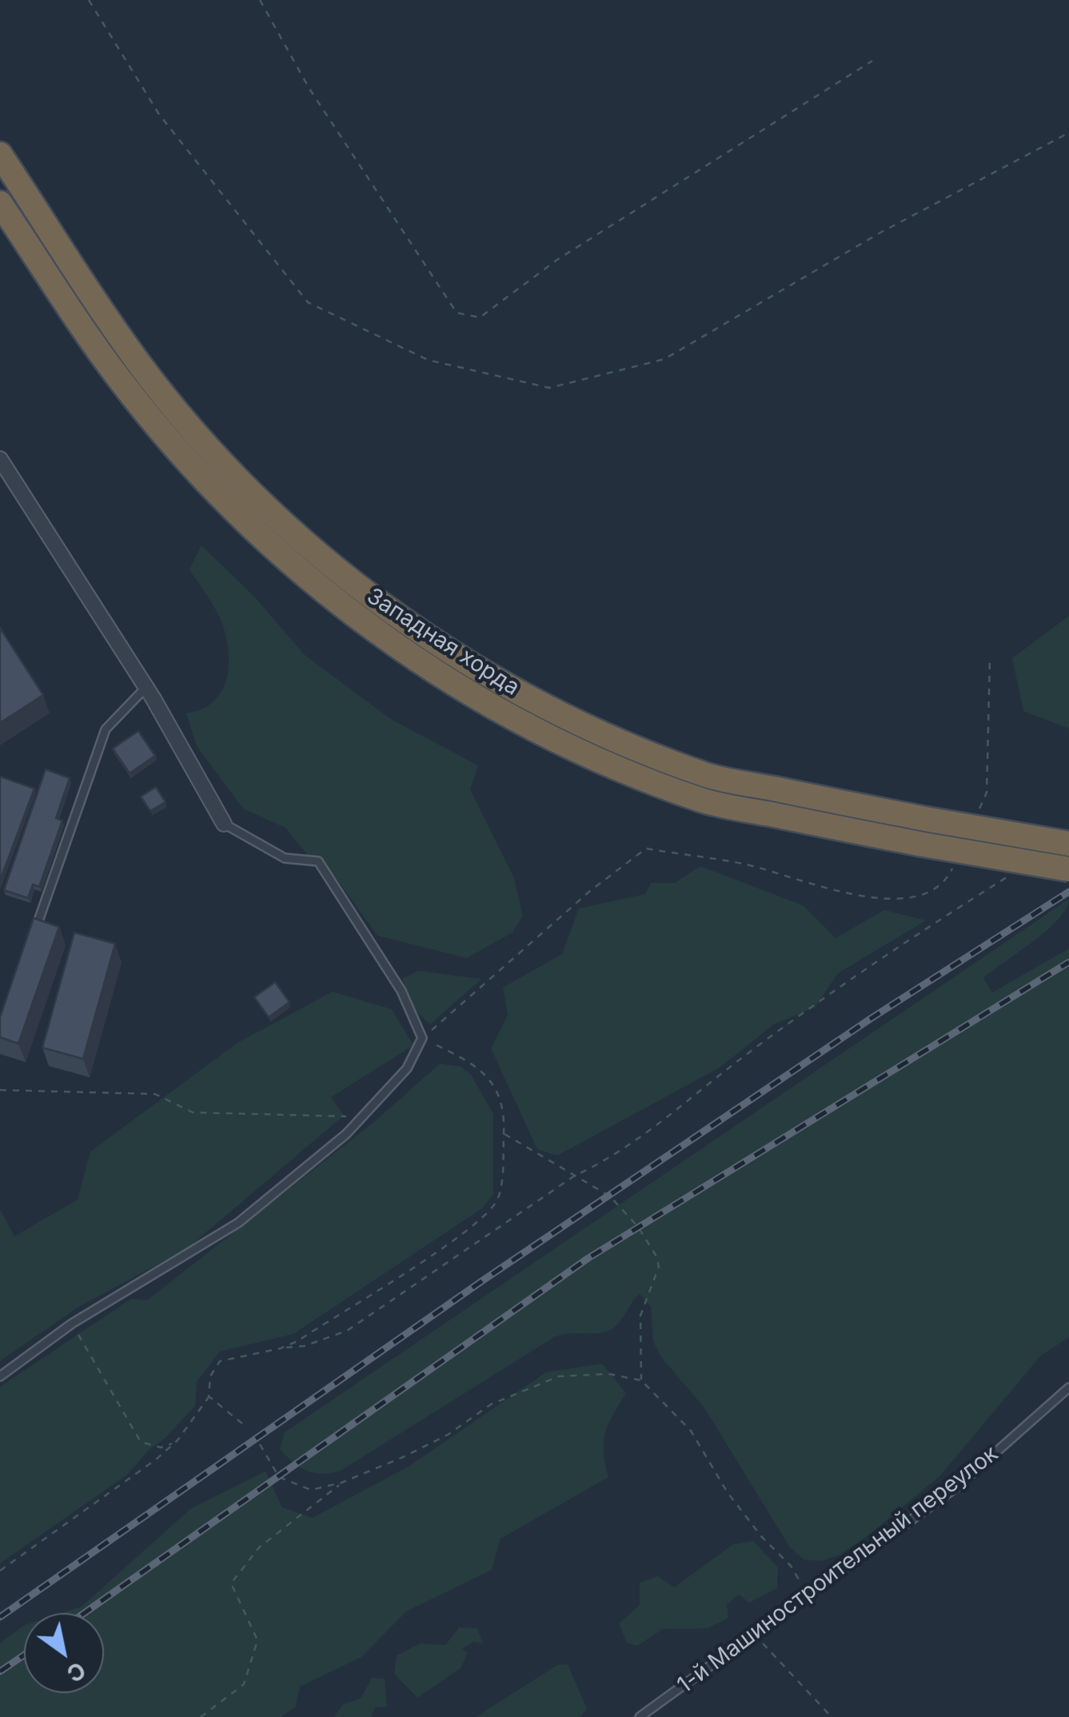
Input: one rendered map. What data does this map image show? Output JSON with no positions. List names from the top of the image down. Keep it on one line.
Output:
{"streets":{"highway":["Западная хорда"],"lane":["1-й Машиностроительный переулок"]},"north":"bottom right"}
